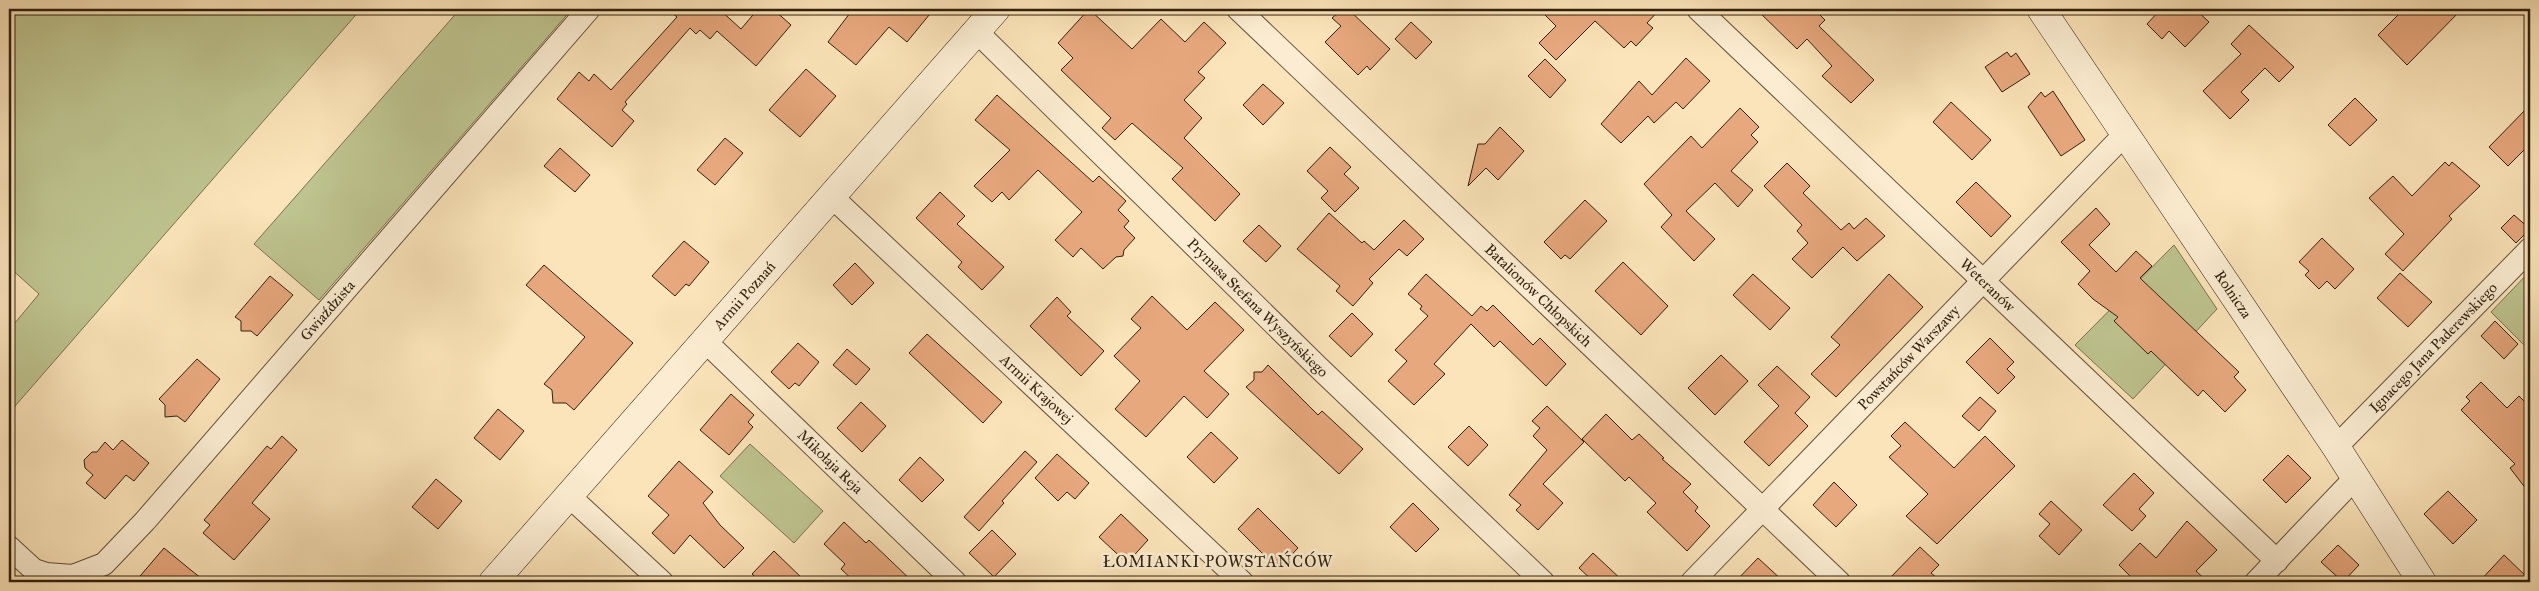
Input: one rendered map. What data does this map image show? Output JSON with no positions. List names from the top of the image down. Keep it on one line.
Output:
{"streets":{"street":["Weteranów","Rolnicza","Armii Poznań","Batalionów Chłopskich","Prymasa Stefana Wyszyńskiego","Gwiaździsta","Ignacego Jana Paderewskiego","Powstańców Warszawy","Armii Krajowej","Mikołaja Reja"]},"crossings":[["Weteranów","Powstańców Warszawy"],["Rolnicza","Ignacego Jana Paderewskiego"],["Rolnicza","Powstańców Warszawy"],["Armii Poznań","Prymasa Stefana Wyszyńskiego"],["Armii Poznań","Armii Krajowej"],["Armii Poznań","Mikołaja Reja"],["Batalionów Chłopskich","Powstańców Warszawy"]],"districts":["ŁOMIANKI POWSTAŃCÓW"]}
